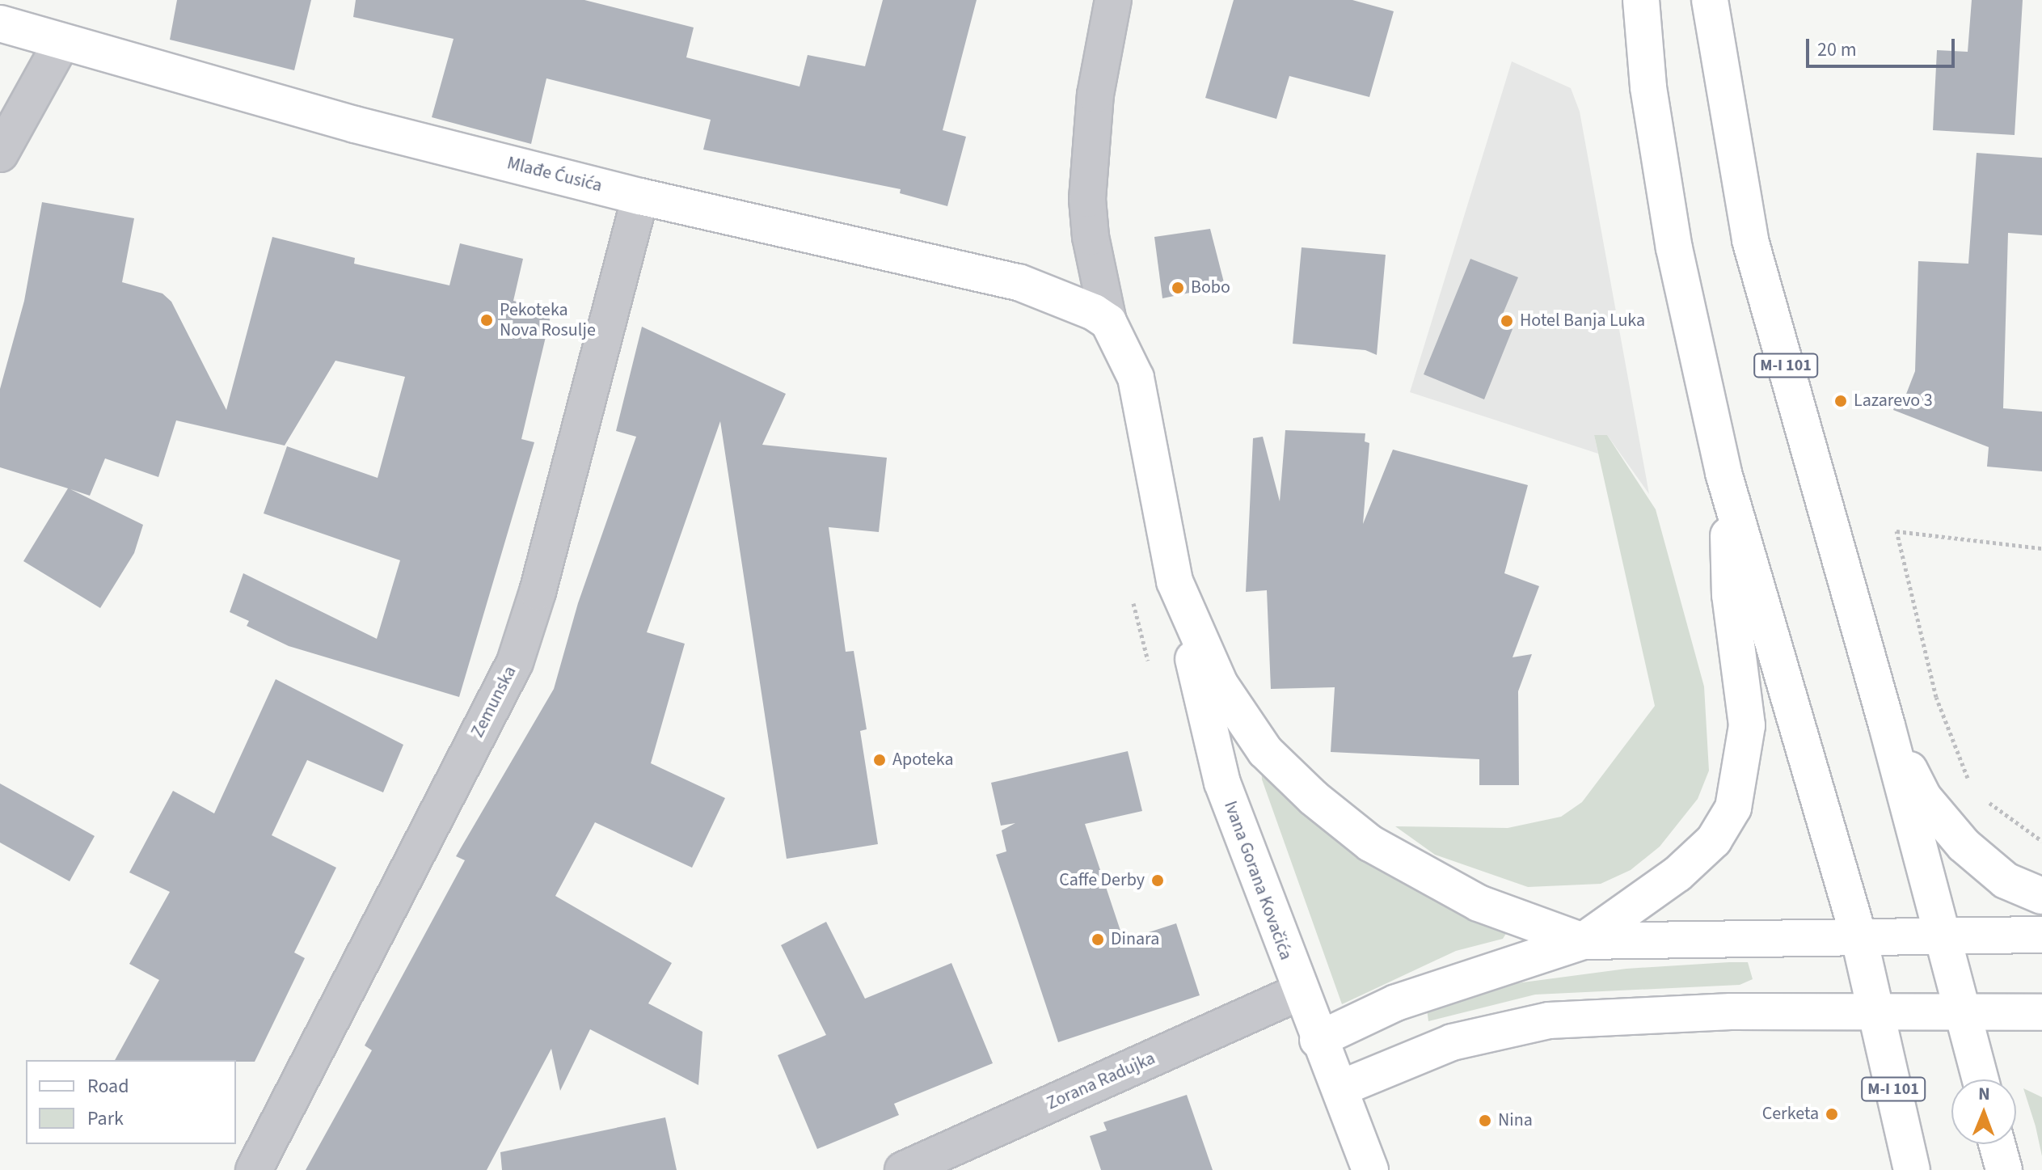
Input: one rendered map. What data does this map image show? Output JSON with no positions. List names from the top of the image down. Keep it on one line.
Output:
{"streets":{"street":["Mlađe Ćusića","M-I 101","Zemunska","Ivana Gorana Kovačića","Zorana Radujka"]},"crossings":[["Mlađe Ćusića","Zemunska"],["Ivana Gorana Kovačića","Zorana Radujka"]],"places":["Bobo","Pekoteka Nova Rosulje","Hotel Banja Luka","Lazarevo 3","Apoteka","Caffe Derby","Dinara","Cerketa","Nina"],"legend":["Road","Park"],"scale_bar":"20 m","north":"top"}
